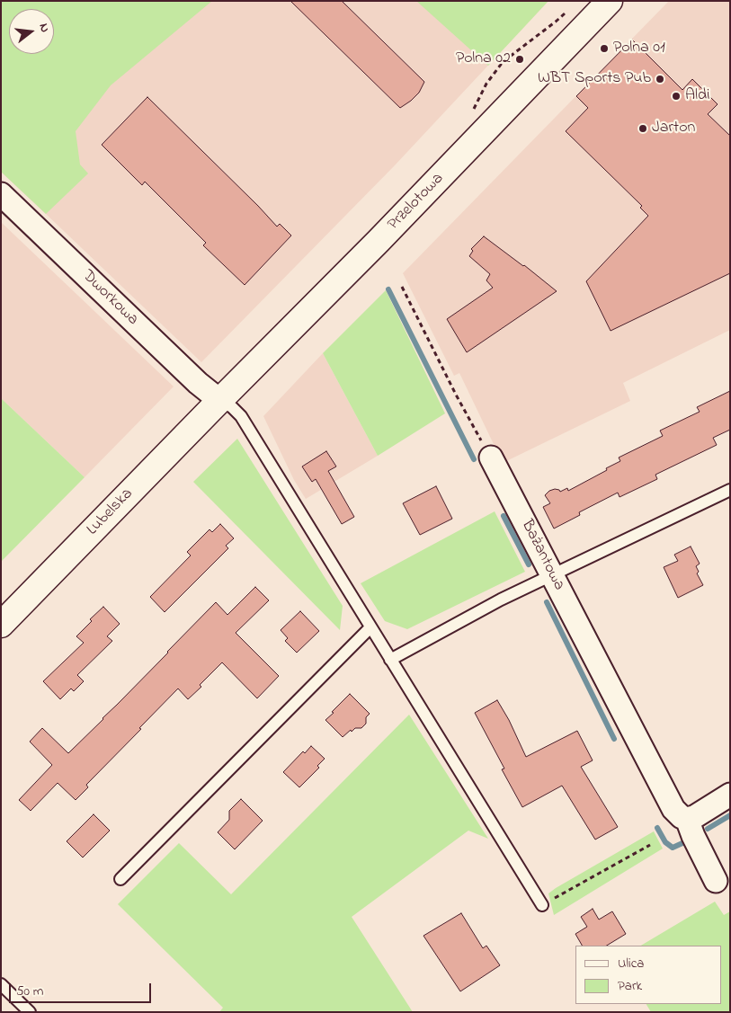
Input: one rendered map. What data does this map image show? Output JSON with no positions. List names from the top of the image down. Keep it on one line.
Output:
{"streets":{"street":["Przelotowa","Dworkowa","Lubelska","Bażantowa"]},"crossings":[["Przelotowa","Dworkowa"],["Przelotowa","Lubelska"],["Dworkowa","Lubelska"]],"places":["Polna 01","Polna 02","WBT Sports Pub","Aldi","Jarton"],"legend":["Ulica","Park"],"scale_bar":"50 m","north":"right"}
